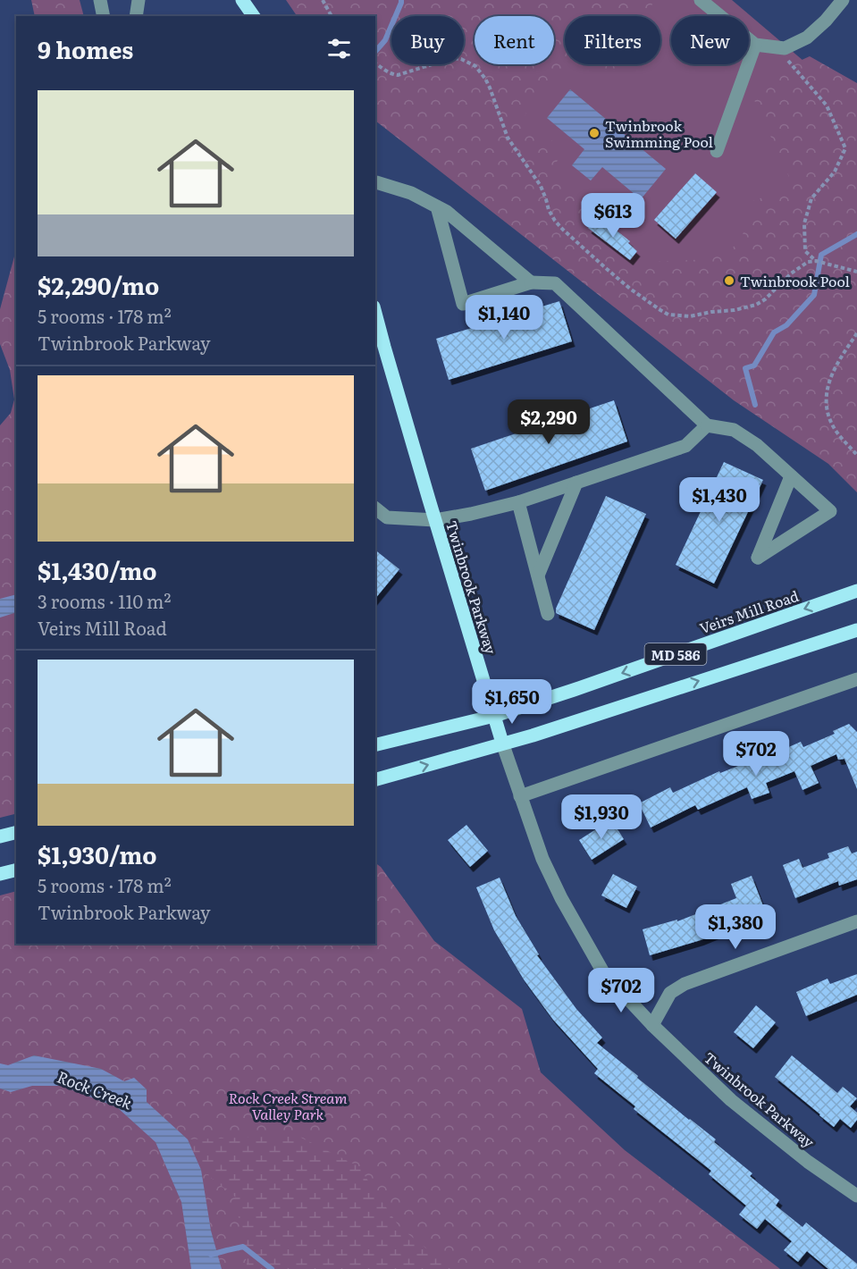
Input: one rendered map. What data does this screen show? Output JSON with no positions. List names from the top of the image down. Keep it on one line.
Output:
{"streets":{"main road":["Twinbrook Parkway","Veirs Mill Road","MD 586"]},"crossings":[["Twinbrook Parkway","Veirs Mill Road"],["Twinbrook Parkway","MD 586"]],"water":["Rock Creek"],"parks":["Rock Creek Stream Valley Park"],"places":["Twinbrook Swimming Pool","Twinbrook Pool"],"page":{"chip":["Buy","Rent","Filters","New"],"heading":"9 homes","list":[{"name":"$2,290/mo","note":"5 rooms · 178 m² · Twinbrook Parkway"},{"name":"$1,430/mo","note":"3 rooms · 110 m² · Veirs Mill Road"},{"name":"$1,930/mo","note":"5 rooms · 178 m² · Twinbrook Parkway"}],"price":["$613","$1,140","$2,290","$1,430","$1,650","$702","$1,930","$1,380","$702"]}}
